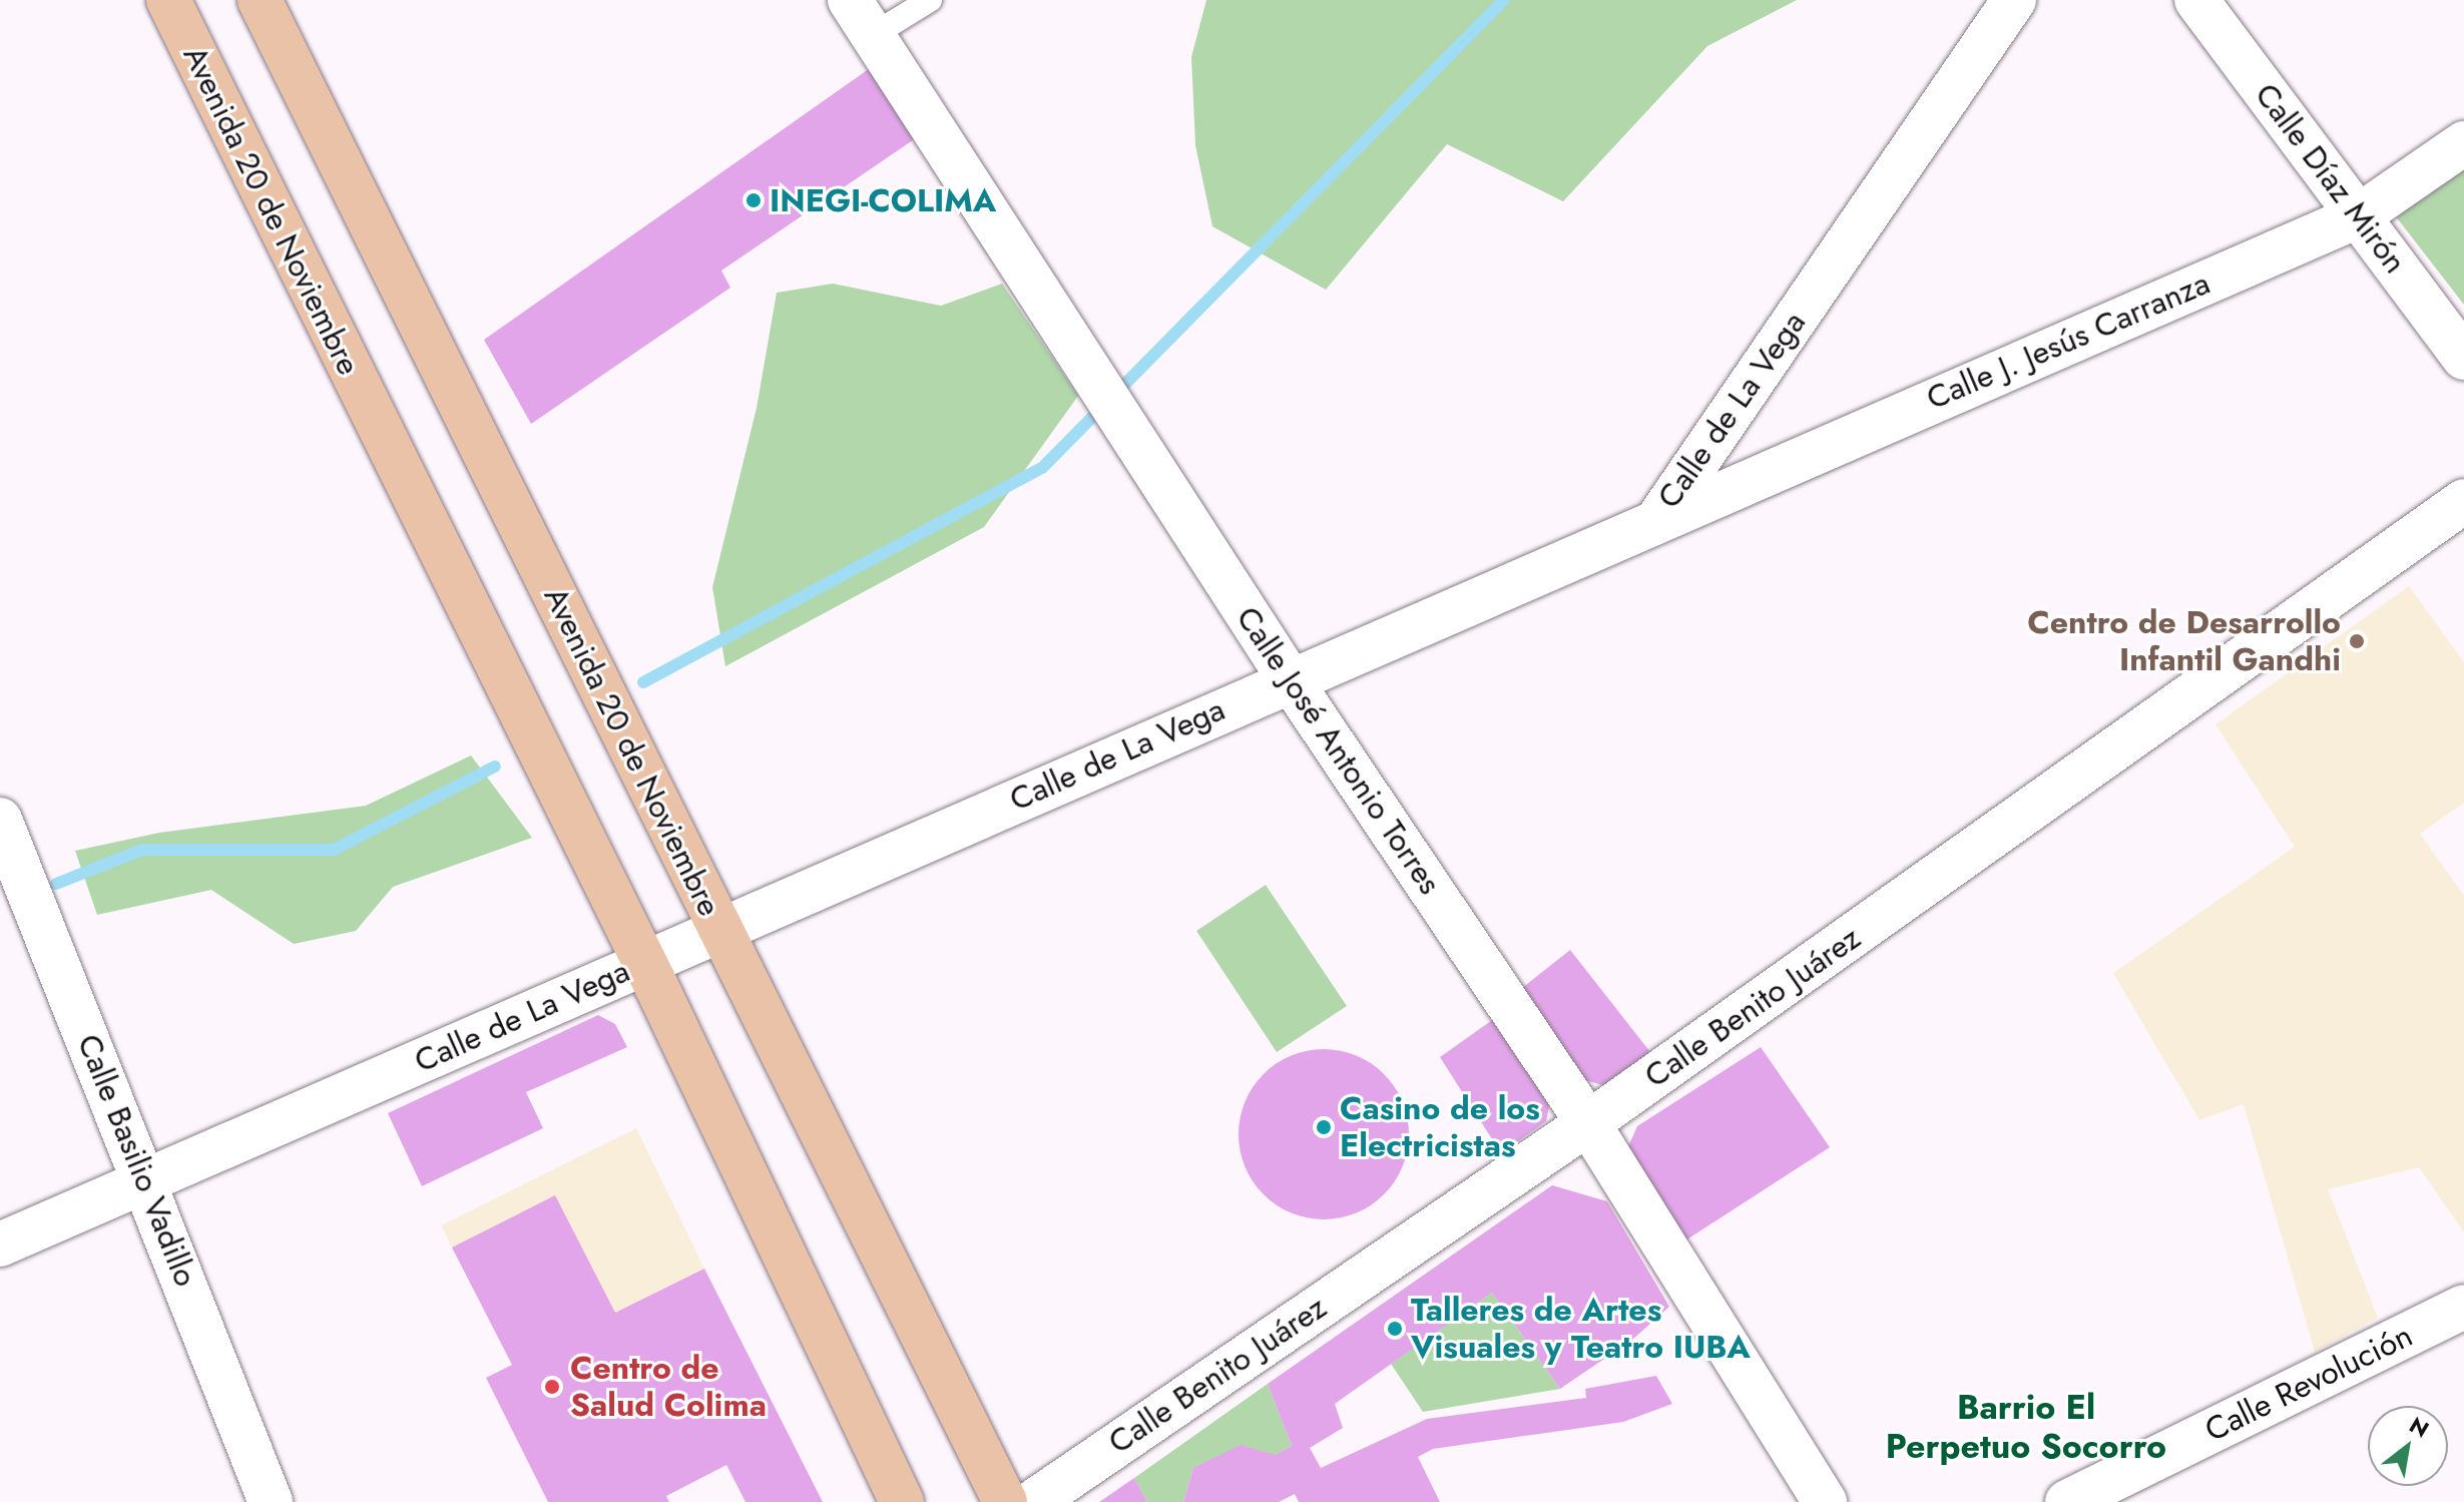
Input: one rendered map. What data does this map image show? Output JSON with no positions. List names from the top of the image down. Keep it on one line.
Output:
{"streets":{"main road":["Avenida 20 de Noviembre"],"street":["Calle Díaz Mirón","Calle J. Jesús Carranza","Calle de La Vega","Calle José Antonio Torres","Calle Benito Juárez","Calle Basilio Vadillo","Calle Revolución"]},"crossings":[["Calle Díaz Mirón","Calle J. Jesús Carranza"],["Avenida 20 de Noviembre","Calle de La Vega"],["Calle J. Jesús Carranza","Calle de La Vega"],["Calle de La Vega","Calle José Antonio Torres"],["Calle de La Vega","Calle Basilio Vadillo"],["Calle José Antonio Torres","Calle Benito Juárez"]],"districts":["Barrio El Perpetuo Socorro"],"places":["INEGI-COLIMA","Centro de Desarrollo Infantil Gandhi","Casino de los Electricistas","Talleres de Artes Visuales y Teatro IUBA","Centro de Salud Colima"],"north":"top right"}
